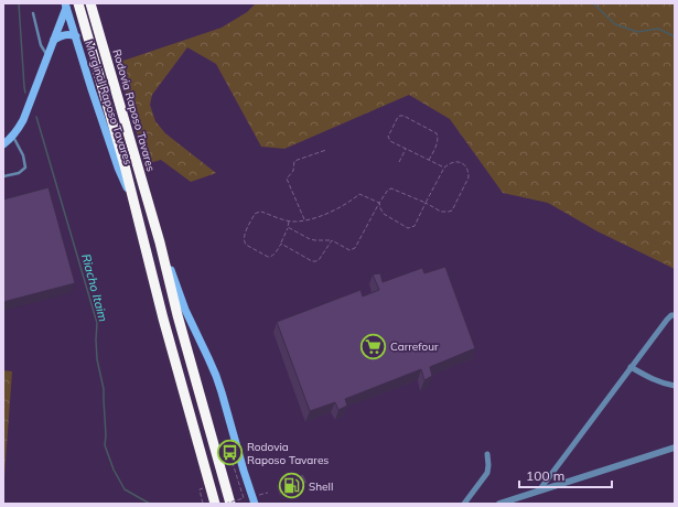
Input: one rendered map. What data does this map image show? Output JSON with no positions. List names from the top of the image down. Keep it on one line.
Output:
{"streets":{"highway":["Rodovia Raposo Tavares"],"main road":["Marginal Raposo Tavares"]},"water":["Riacho Itaim"],"places":{"supermarket":["Carrefour"],"bus stop":["Rodovia Raposo Tavares"],"fuel station":["Shell"]},"scale_bar":"100 m"}
